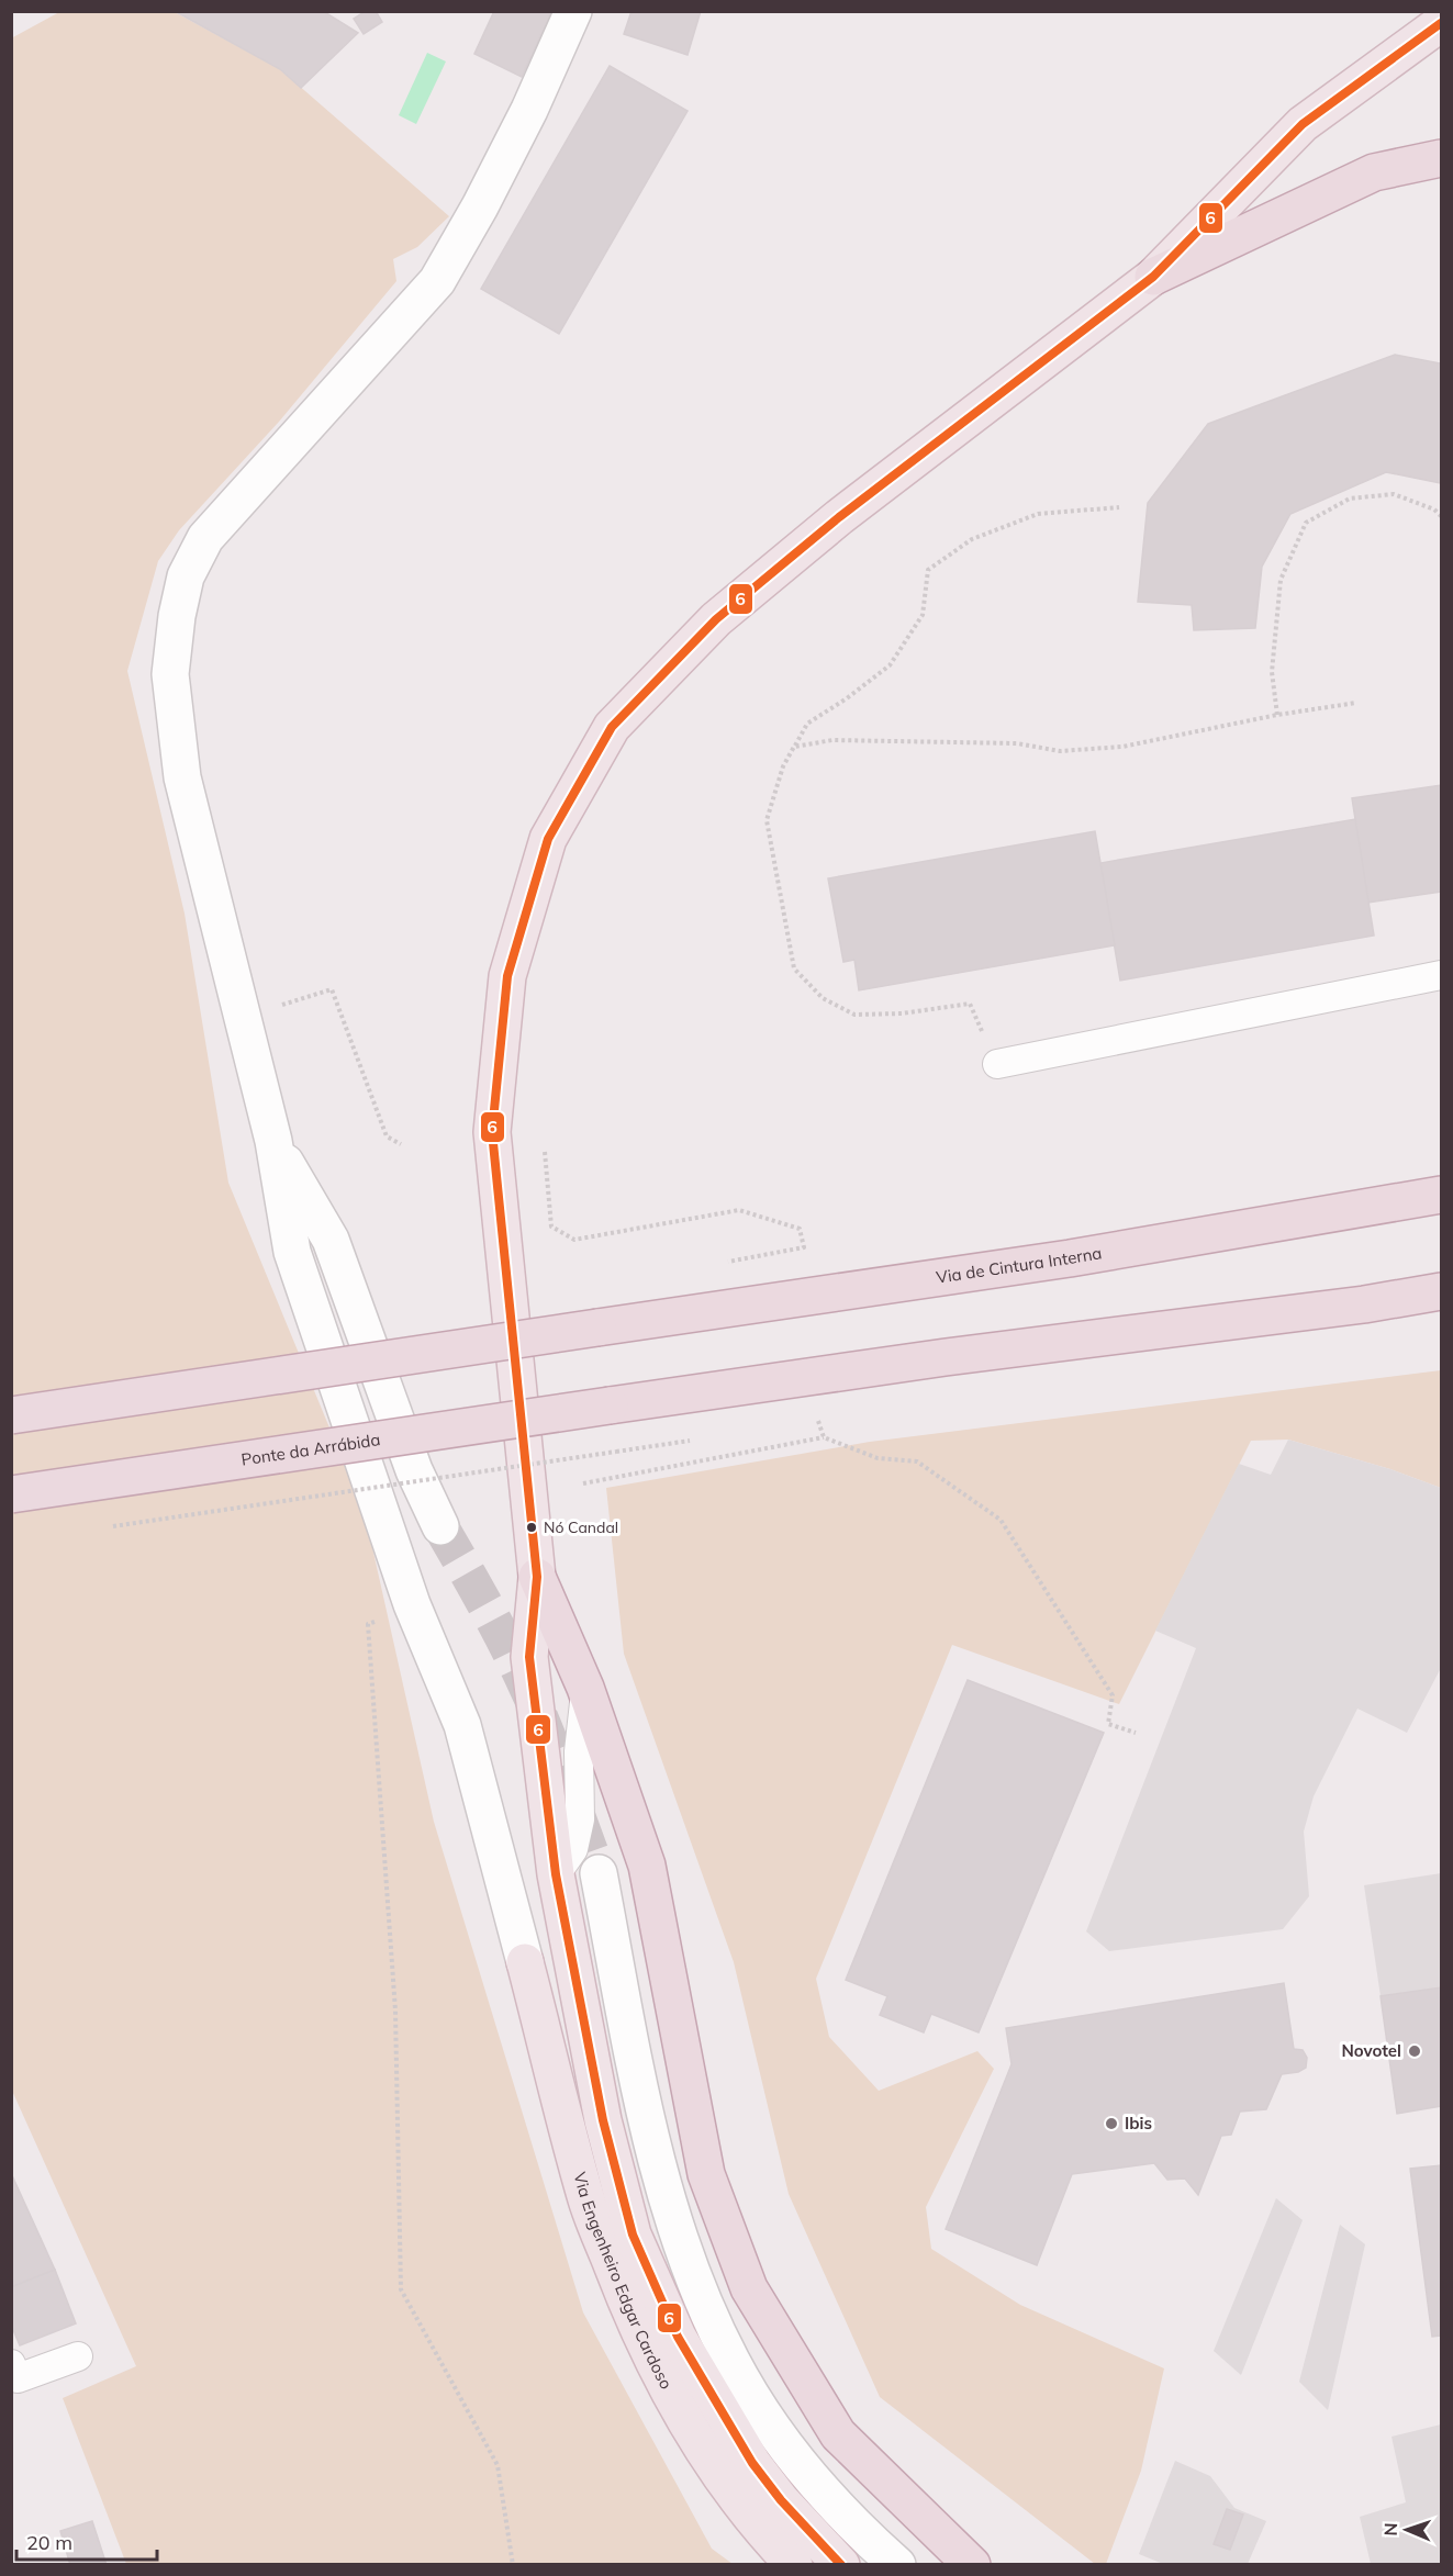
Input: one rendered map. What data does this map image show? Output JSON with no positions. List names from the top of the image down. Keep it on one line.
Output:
{"streets":{"highway":["Via de Cintura Interna","Ponte da Arrábida"],"main road":["Via Engenheiro Edgar Cardoso"]},"places":["Nó Candal","Novotel","Ibis"],"lines":["transit line 6"],"scale_bar":"20 m","north":"left"}
